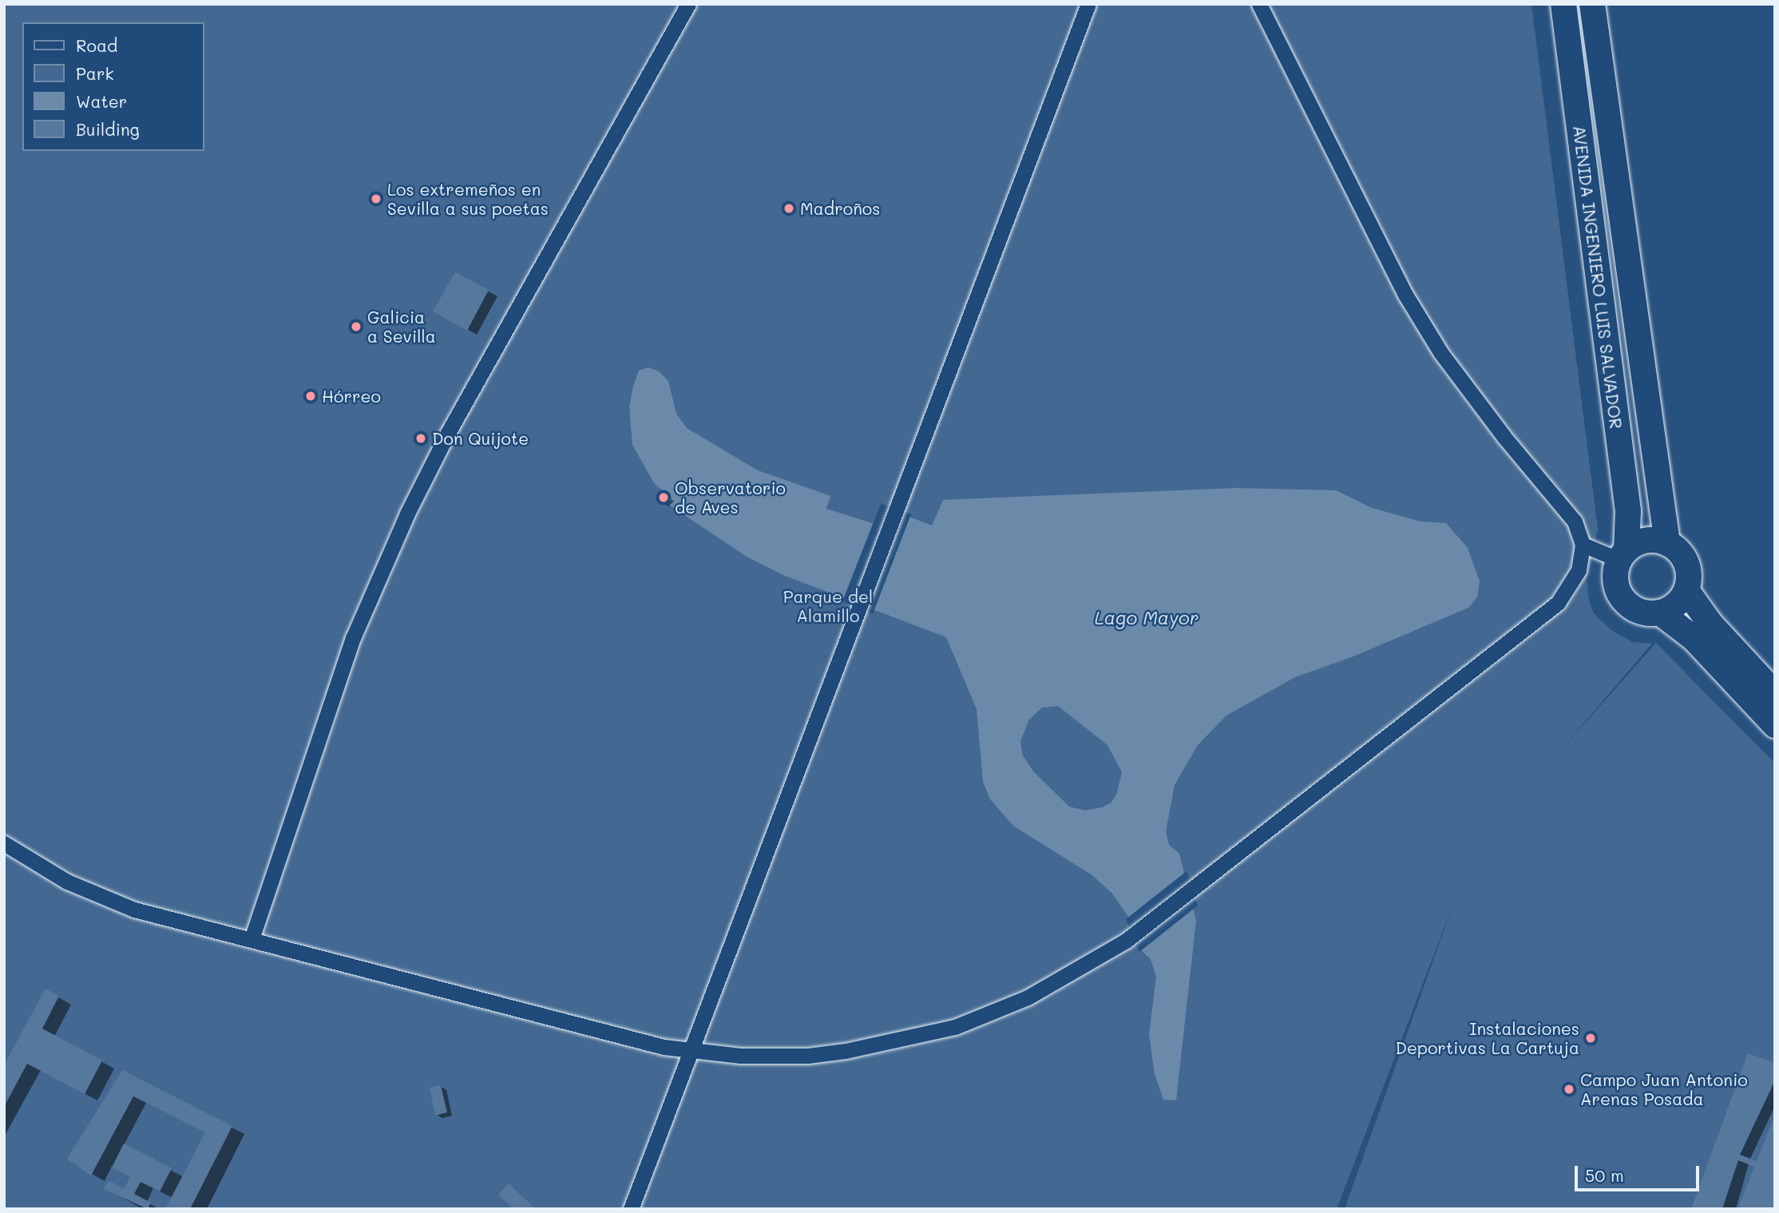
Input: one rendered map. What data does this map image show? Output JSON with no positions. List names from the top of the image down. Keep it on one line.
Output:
{"streets":{"street":["AVENIDA INGENIERO LUIS SALVADOR"]},"water":["Lago Mayor"],"parks":["Parque del Alamillo"],"places":["Los extremeños en Sevilla a sus poetas","Madroños","Galicia a Sevilla","Hórreo","Don Quijote","Observatorio de Aves","Instalaciones Deportivas La Cartuja","Campo Juan Antonio Arenas Posada"],"legend":["Road","Park","Water","Building"],"scale_bar":"50 m"}
